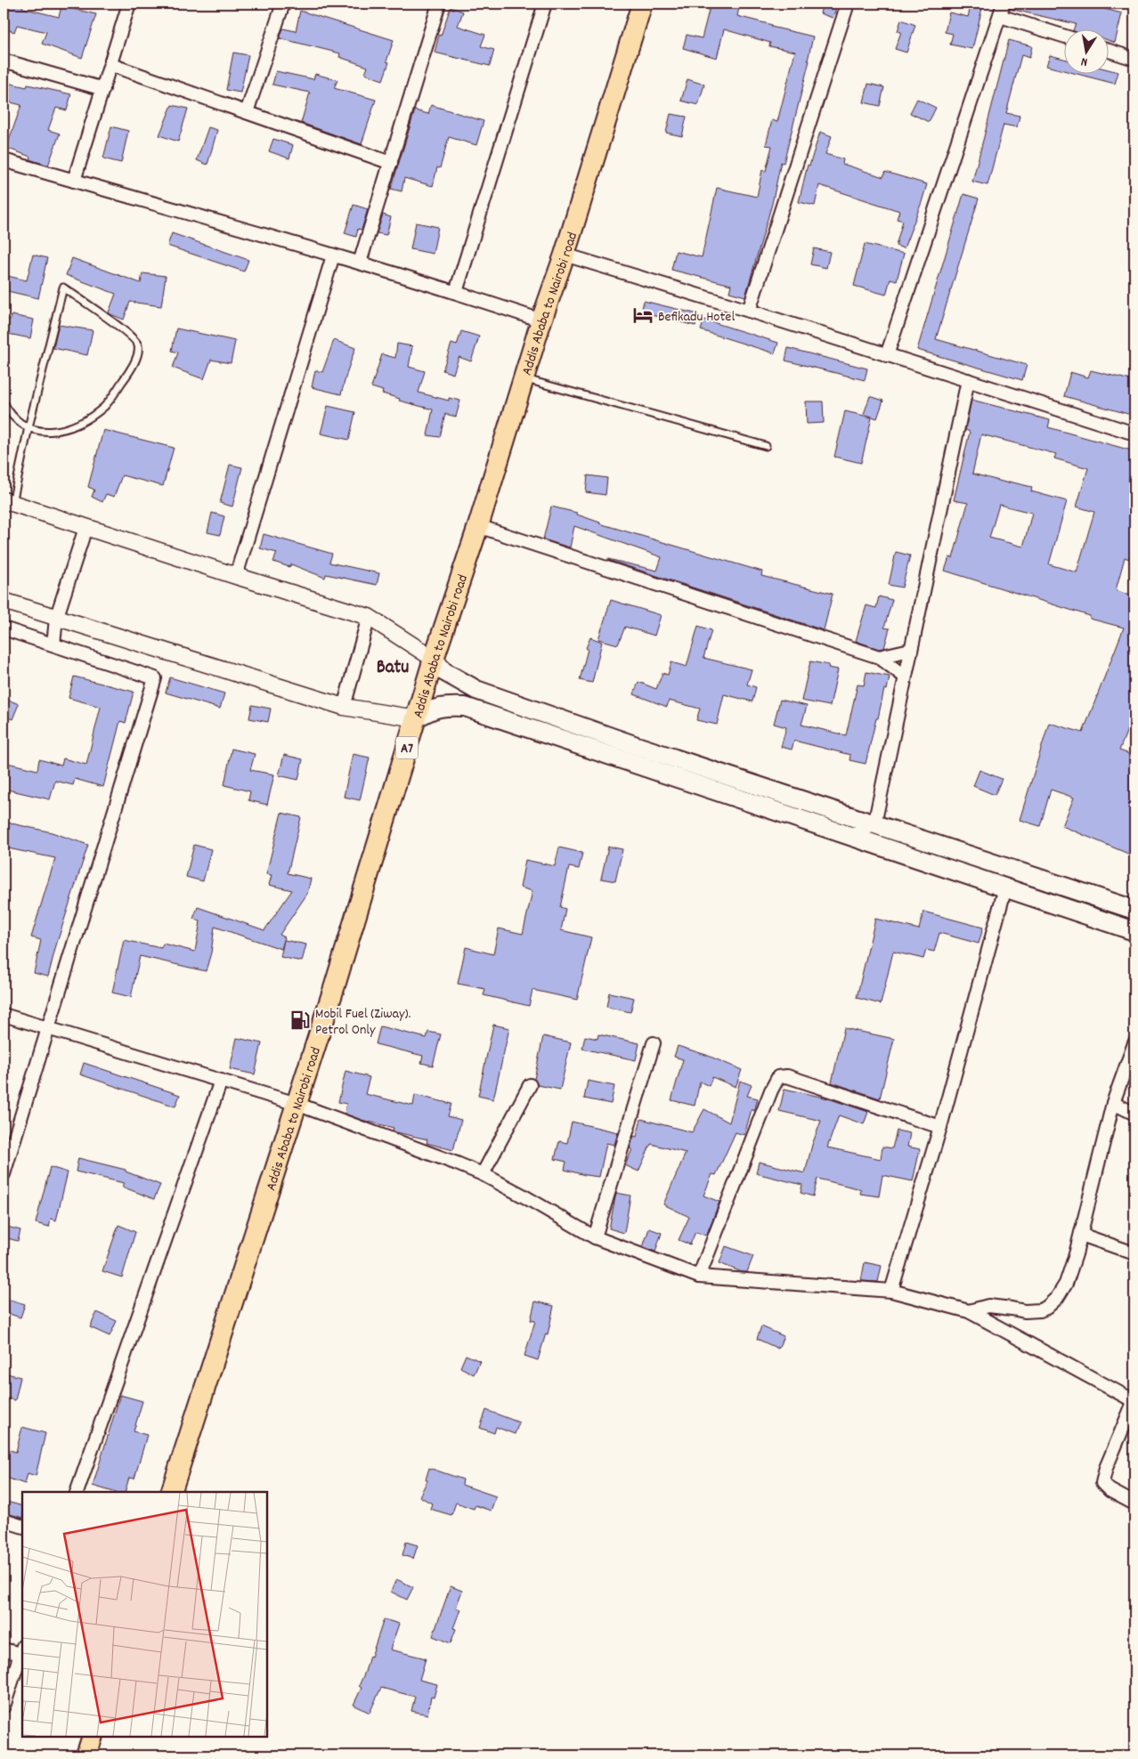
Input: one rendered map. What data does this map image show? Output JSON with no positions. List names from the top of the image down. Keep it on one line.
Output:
{"streets":{"highway":["Addis Ababa to Nairobi road","A7"]},"districts":["Batu"],"places":{"hotel":["Befikadu Hotel"],"fuel station":["Mobil Fuel (Ziway). Petrol Only"]},"north":"bottom"}
